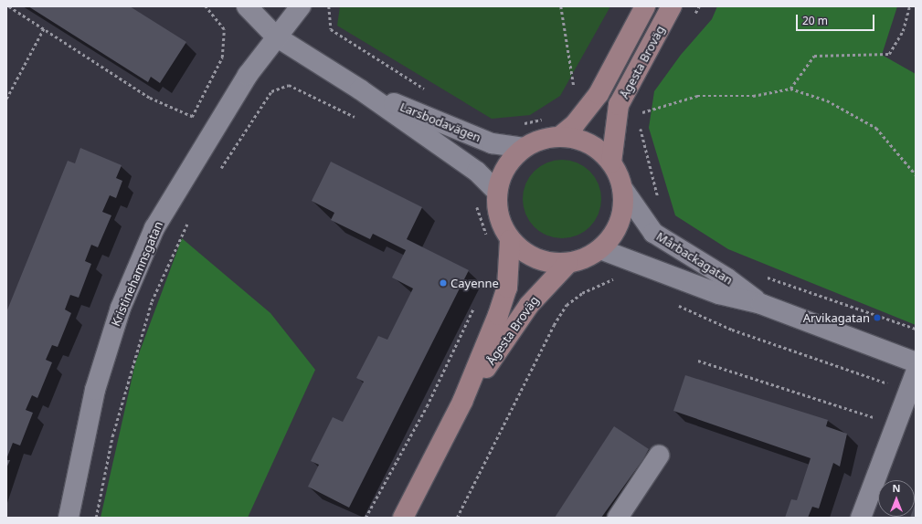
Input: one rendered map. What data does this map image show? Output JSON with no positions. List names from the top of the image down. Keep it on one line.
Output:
{"streets":{"main road":["Ågesta Broväg"],"street":["Larsbodavägen","Mårbackagatan","Kristinehamnsgatan"]},"crossings":[["Ågesta Broväg","Larsbodavägen"],["Ågesta Broväg","Mårbackagatan"],["Larsbodavägen","Mårbackagatan"],["Larsbodavägen","Kristinehamnsgatan"]],"places":["Cayenne","Arvikagatan"],"scale_bar":"20 m","north":"top"}
